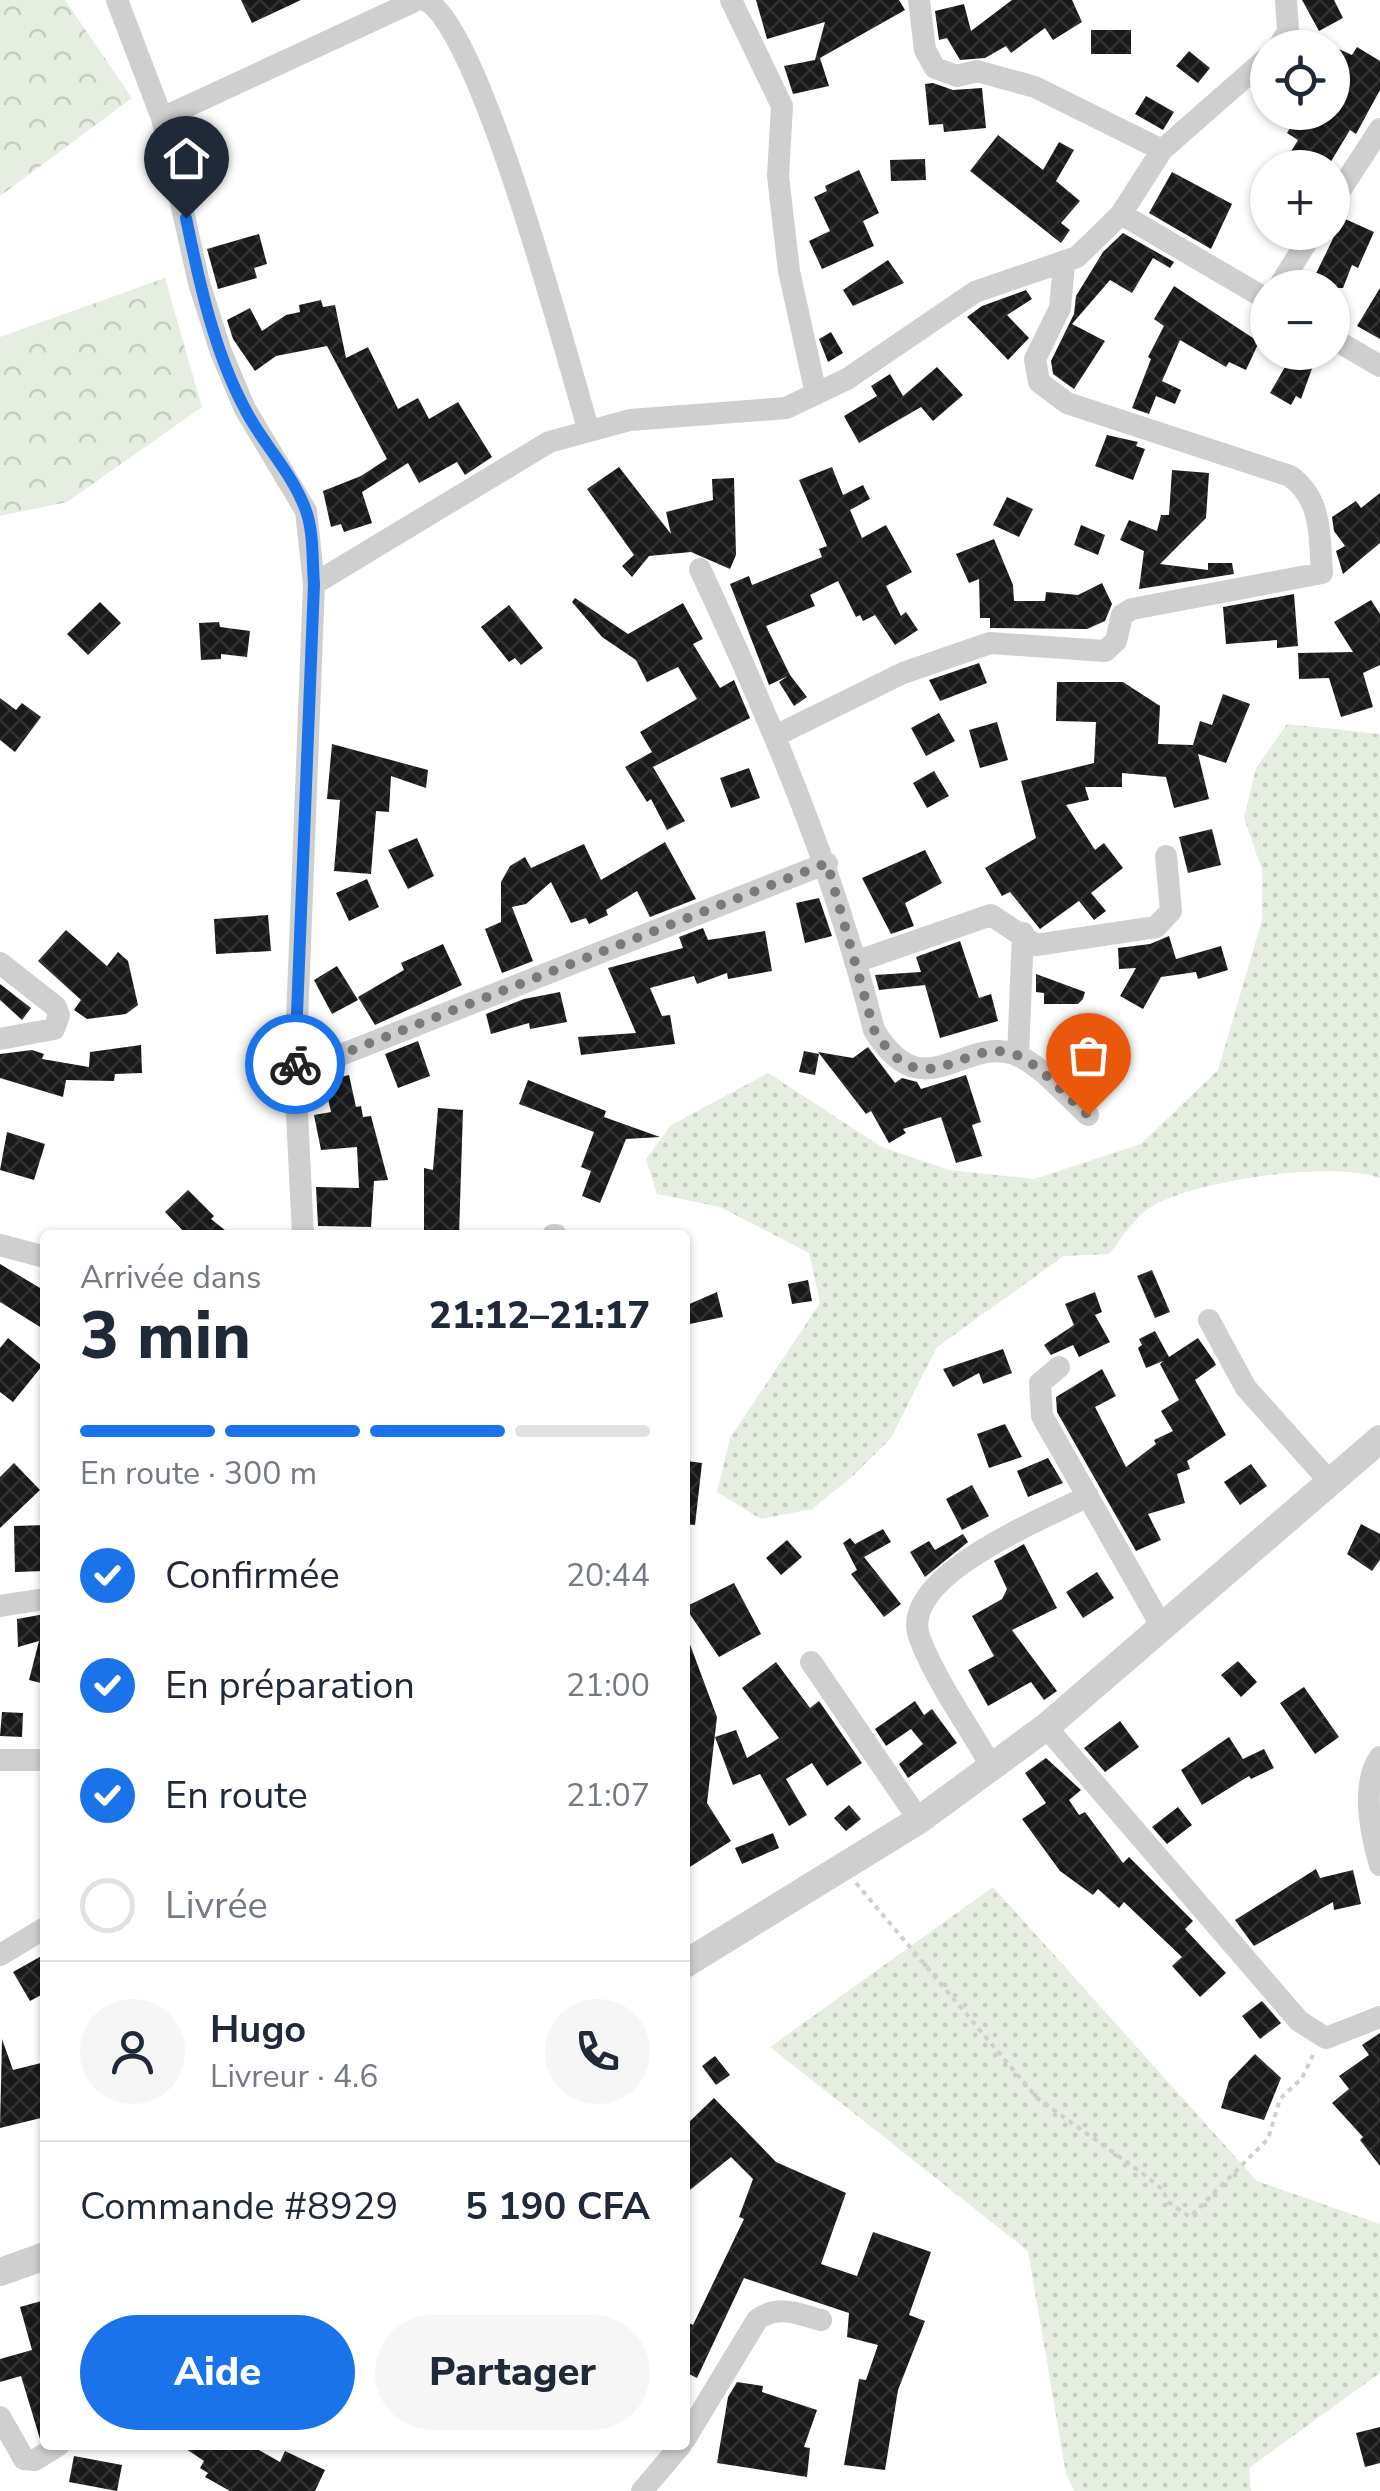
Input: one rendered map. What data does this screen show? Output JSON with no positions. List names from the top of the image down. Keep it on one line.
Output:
{"page":{"map_buttons":["+","−"],"heading":["3 min","Arrivée dans","21:12–21:17"],"panel":["Hugo","Livreur · 4.6","Commande #8929","5 190 CFA"],"bar":"En route · 300 m","list":[["Confirmée","20:44"],["En préparation","21:00"],["En route","21:07"],"Livrée"],"buttons":["Aide","Partager"]}}
